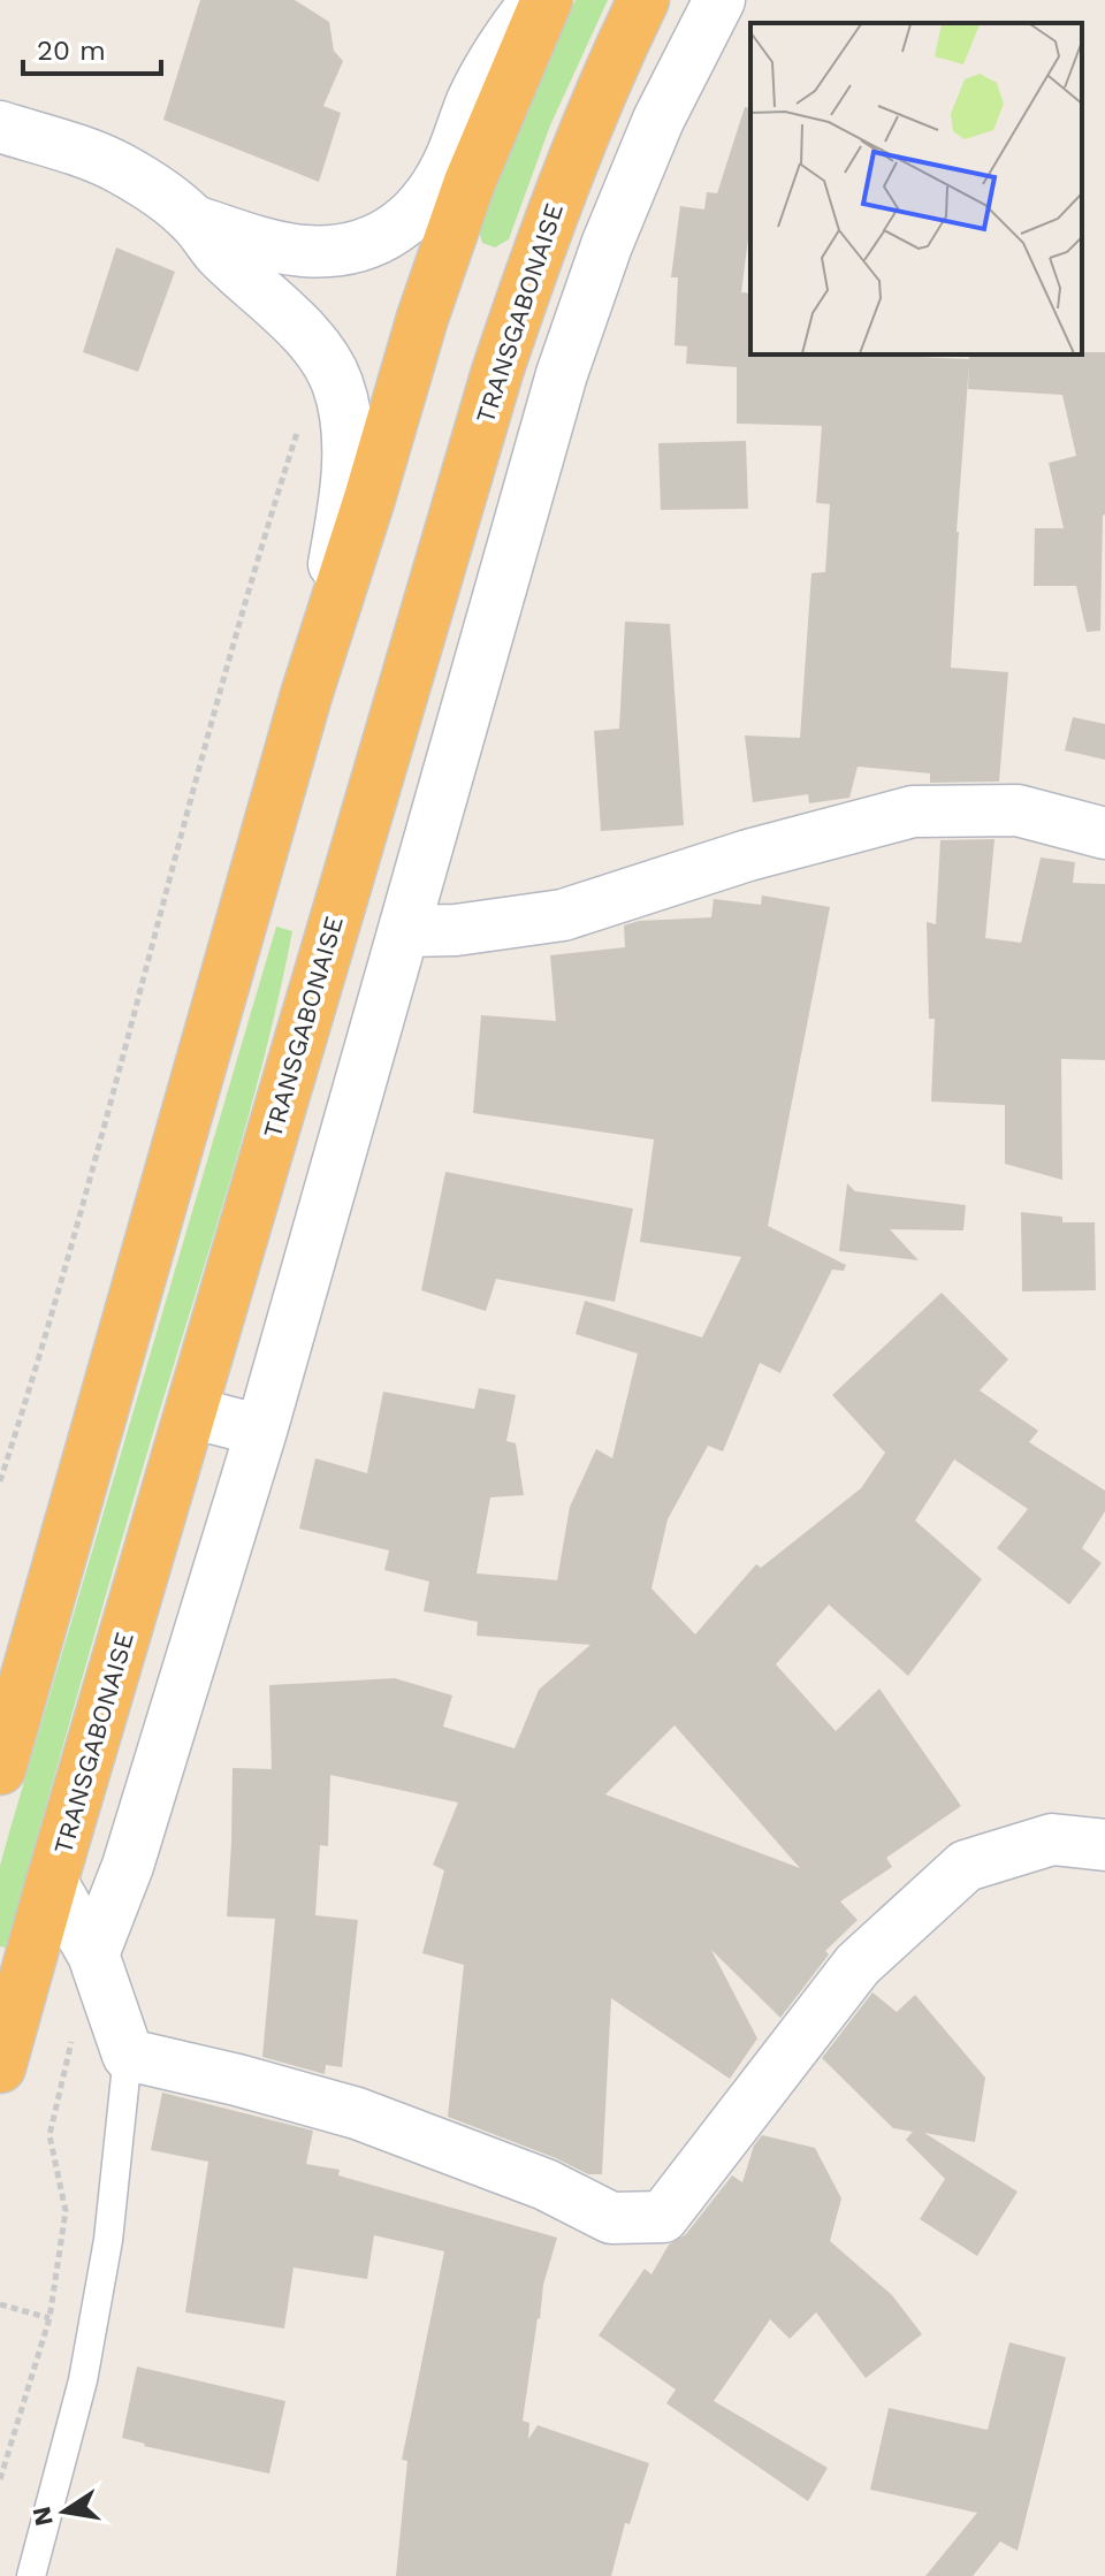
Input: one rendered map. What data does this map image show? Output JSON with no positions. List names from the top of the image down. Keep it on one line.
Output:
{"streets":{"highway":["TRANSGABONAISE"]},"scale_bar":"20 m","north":"left"}
